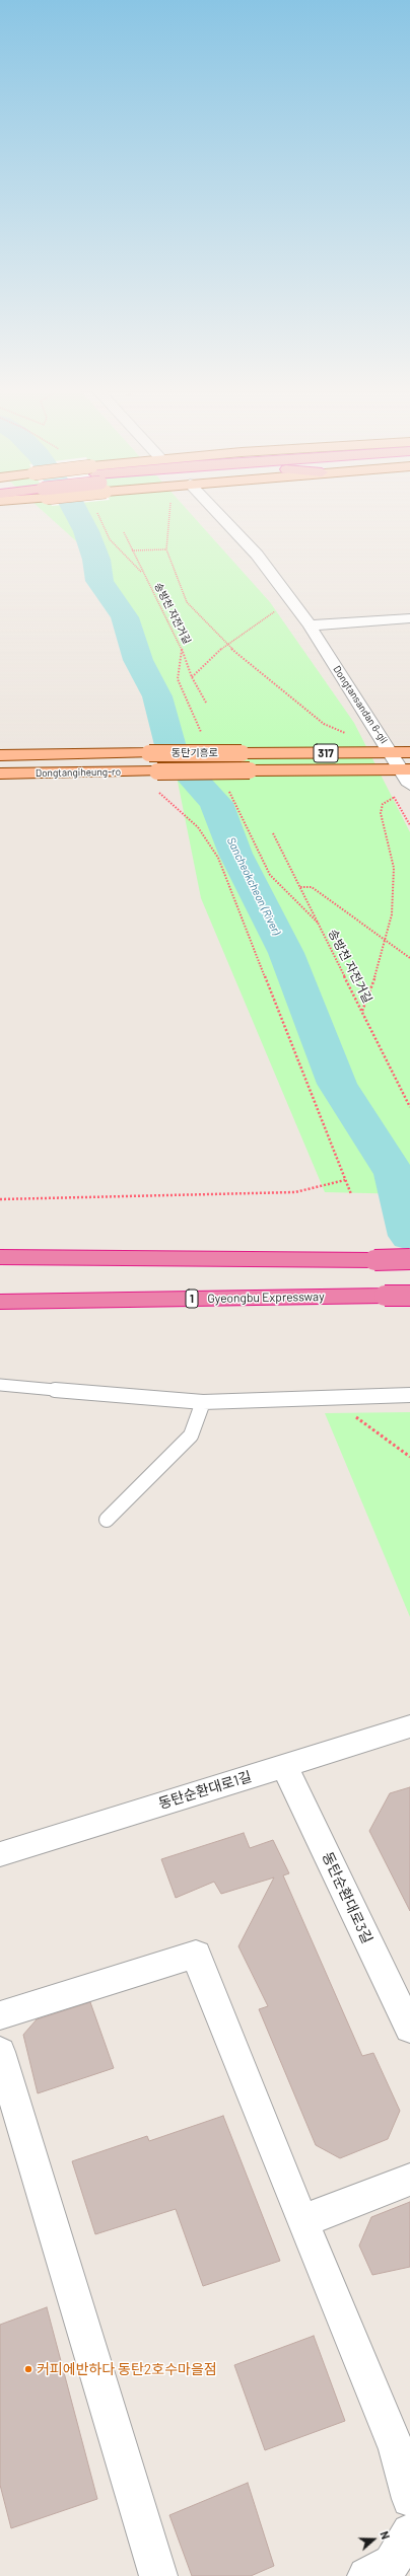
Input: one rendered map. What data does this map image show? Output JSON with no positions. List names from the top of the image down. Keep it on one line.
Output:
{"streets":{"highway":["Gyeongbu Expressway","1"],"main road":["동탄기흥로","317","Dongtangiheung-ro"],"street":["Dongtansandan 6-gil","동탄순환대로1길","동탄순환대로3길"],"path":["송방천 자전거길"]},"crossings":[["Dongtansandan 6-gil","동탄기흥로"],["Dongtansandan 6-gil","317"],["동탄기흥로","317"],["동탄기흥로","Dongtangiheung-ro"],["동탄순환대로1길","동탄순환대로3길"]],"water":["Sancheokcheon (River)"],"places":["커피에반하다 동탄2호수마을점"],"north":"right"}
